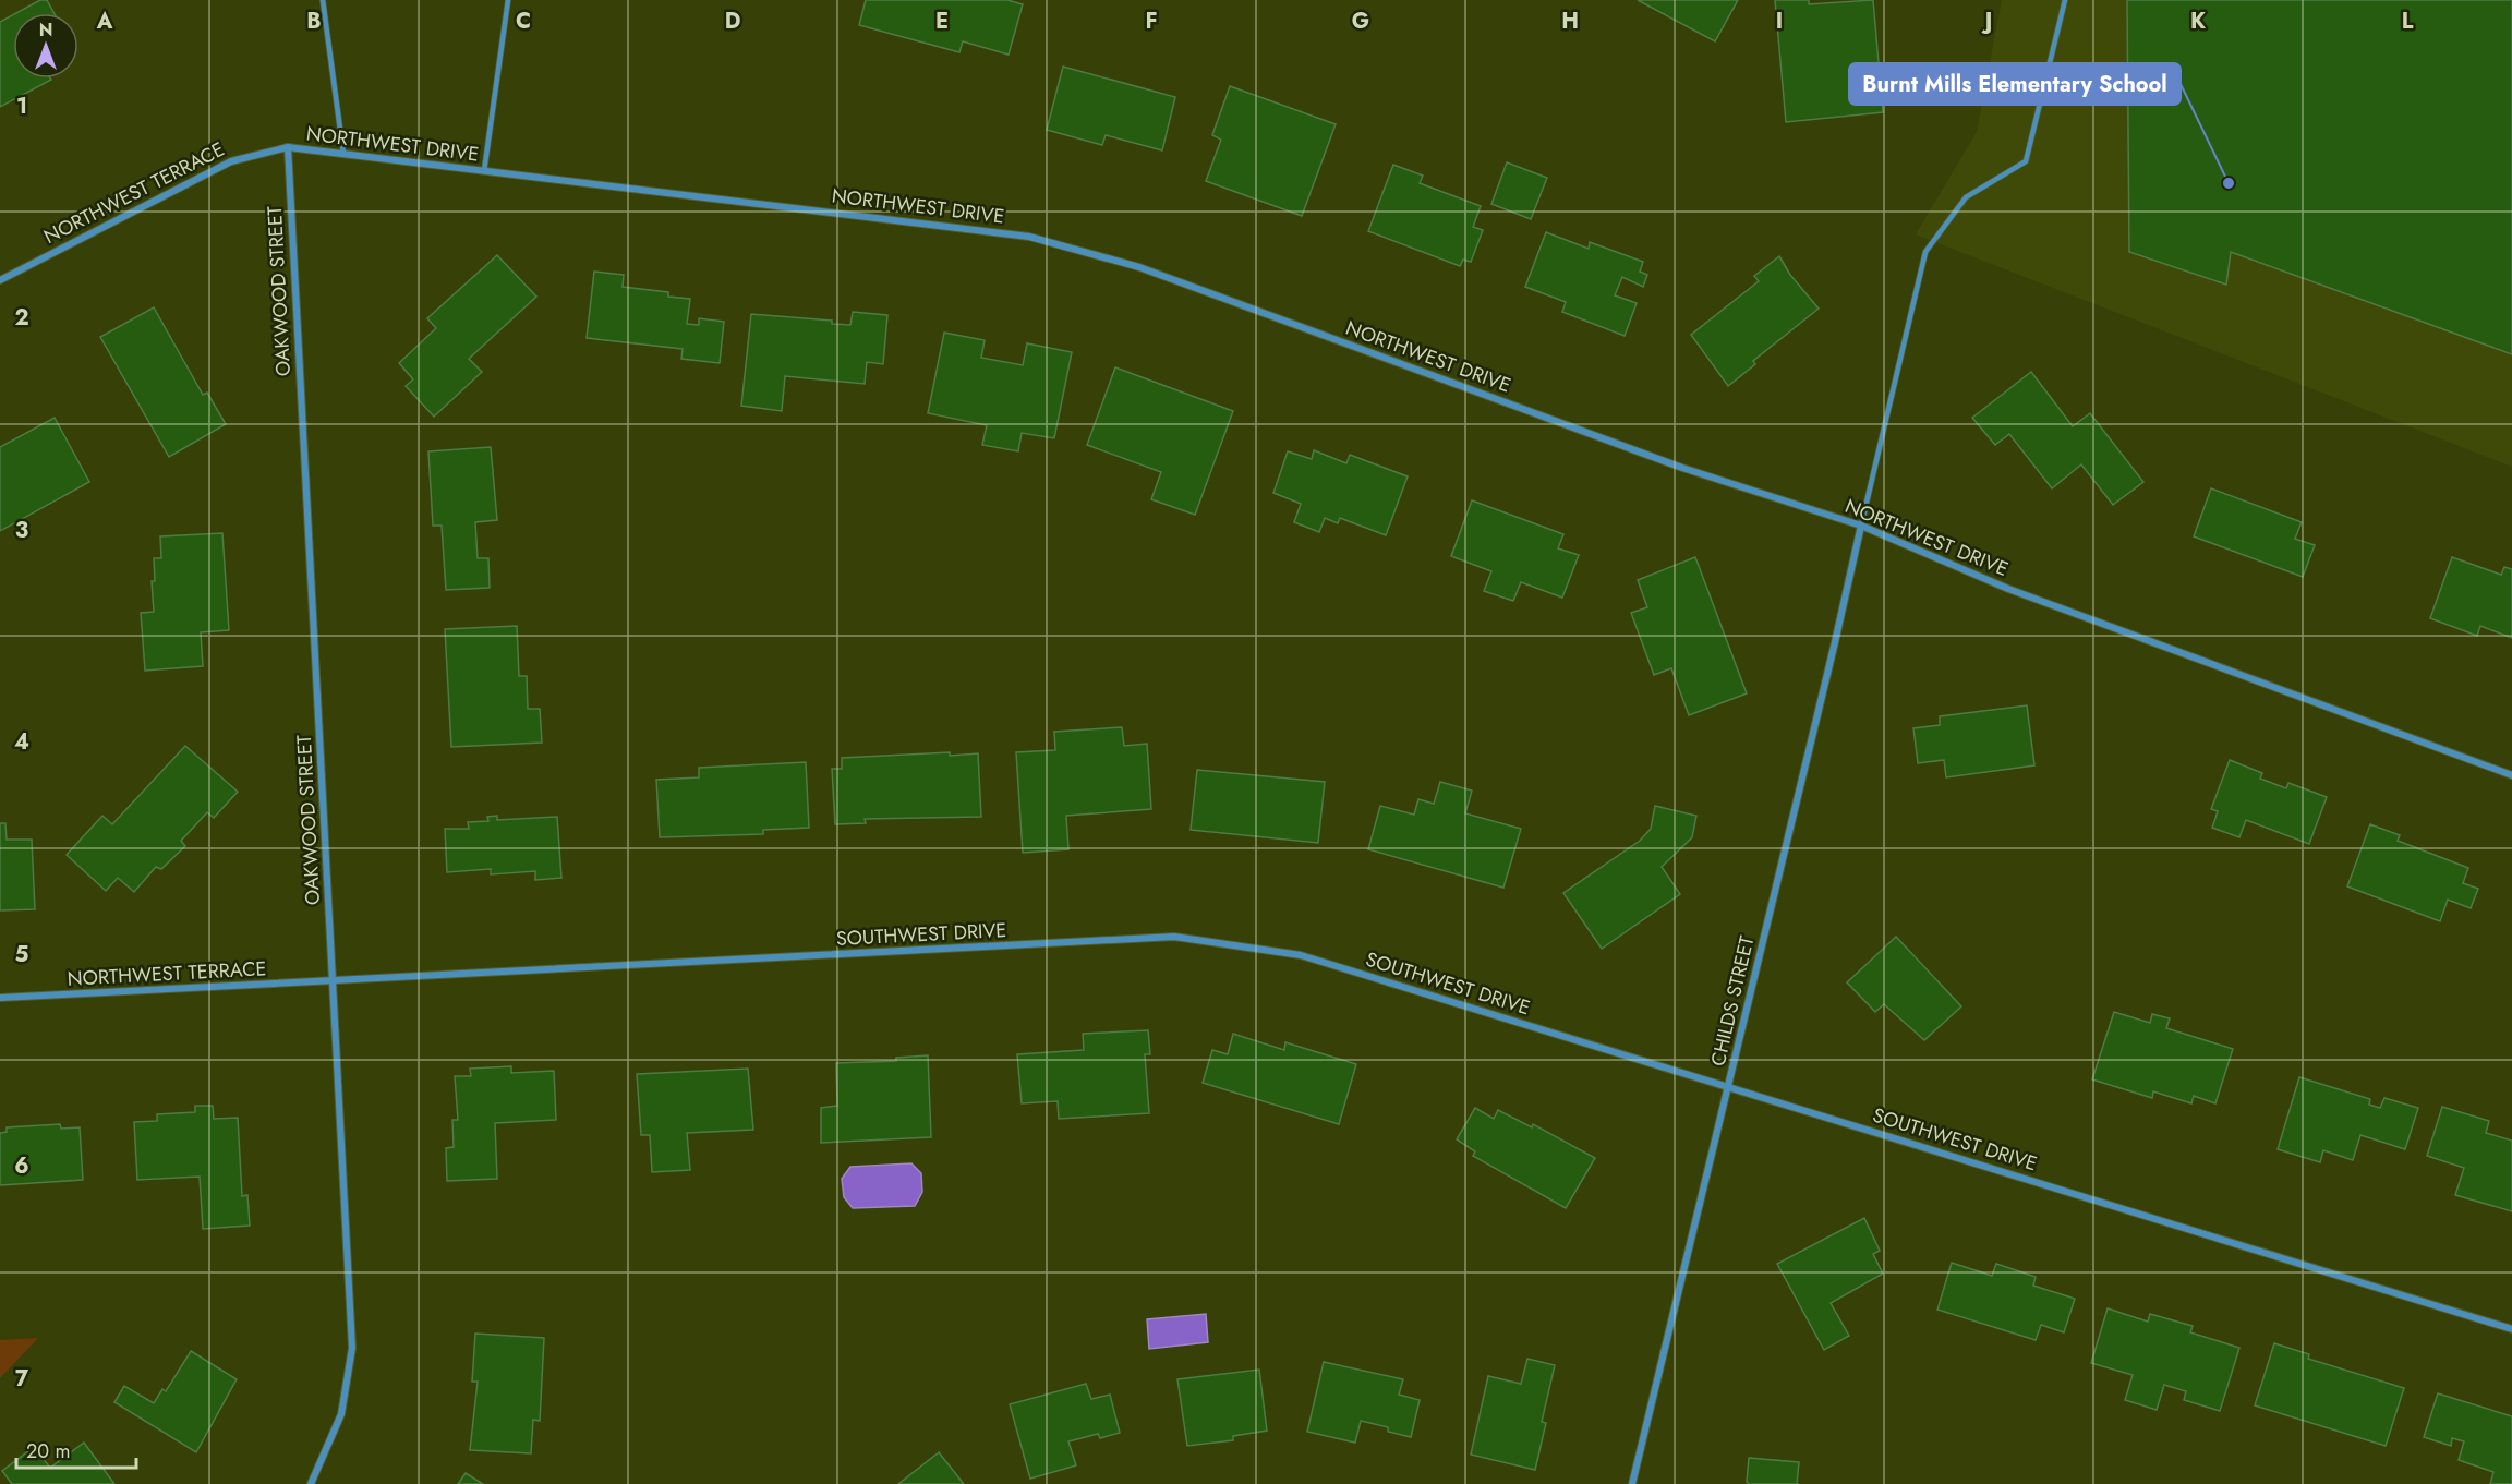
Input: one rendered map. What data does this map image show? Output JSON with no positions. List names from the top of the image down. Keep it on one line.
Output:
{"streets":{"street":["NORTHWEST DRIVE","NORTHWEST TERRACE","OAKWOOD STREET","SOUTHWEST DRIVE","CHILDS STREET"]},"crossings":[["NORTHWEST DRIVE","NORTHWEST TERRACE"],["NORTHWEST DRIVE","OAKWOOD STREET"],["NORTHWEST DRIVE","CHILDS STREET"],["NORTHWEST TERRACE","OAKWOOD STREET"],["NORTHWEST TERRACE","SOUTHWEST DRIVE"],["OAKWOOD STREET","SOUTHWEST DRIVE"],["SOUTHWEST DRIVE","CHILDS STREET"]],"places":["Burnt Mills Elementary School"],"scale_bar":"20 m","north":"top","grid":{"columns":["A","B","C","D","E","F","G","H","I","J","K","L"],"rows":["1","2","3","4","5","6","7"]}}
